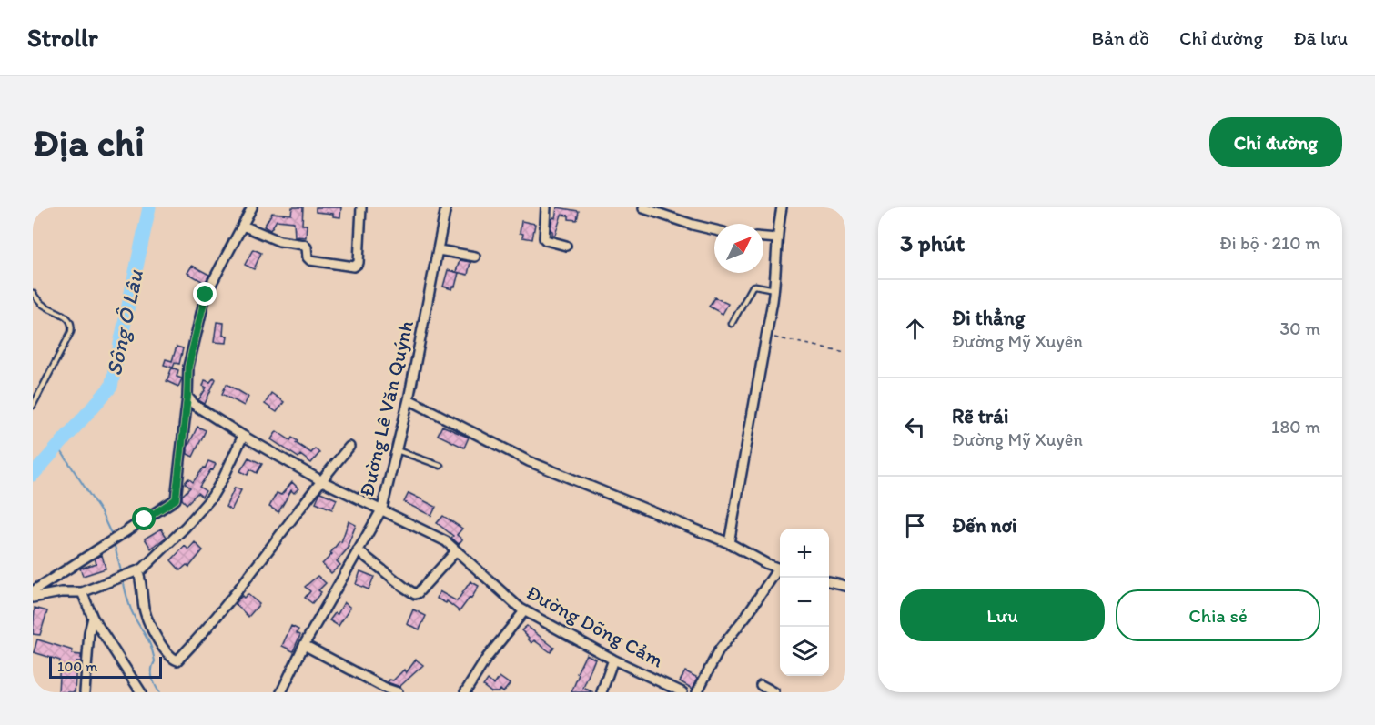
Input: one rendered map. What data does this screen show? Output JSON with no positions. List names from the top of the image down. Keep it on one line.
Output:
{"streets":{"street":["Đường Lê Văn Quýnh","Đường Dõng Cảm"]},"crossings":[["Đường Lê Văn Quýnh","Đường Dõng Cảm"]],"water":["Sông Ô Lâu"],"scale_bar":"100 m","north":"top right","page":{"header":"Strollr","nav":["Bản đồ","Chỉ đường","Đã lưu"],"buttons":["Chỉ đường",["Lưu","Chia sẻ"]],"title":"Địa chỉ","heading":["3 phút","Đi bộ · 210 m"],"list":[["Đi thẳng","Đường Mỹ Xuyên","30 m"],["Rẽ trái","Đường Mỹ Xuyên","180 m"],"Đến nơi"],"map_buttons":["+","−"],"scale":"100 m"}}
